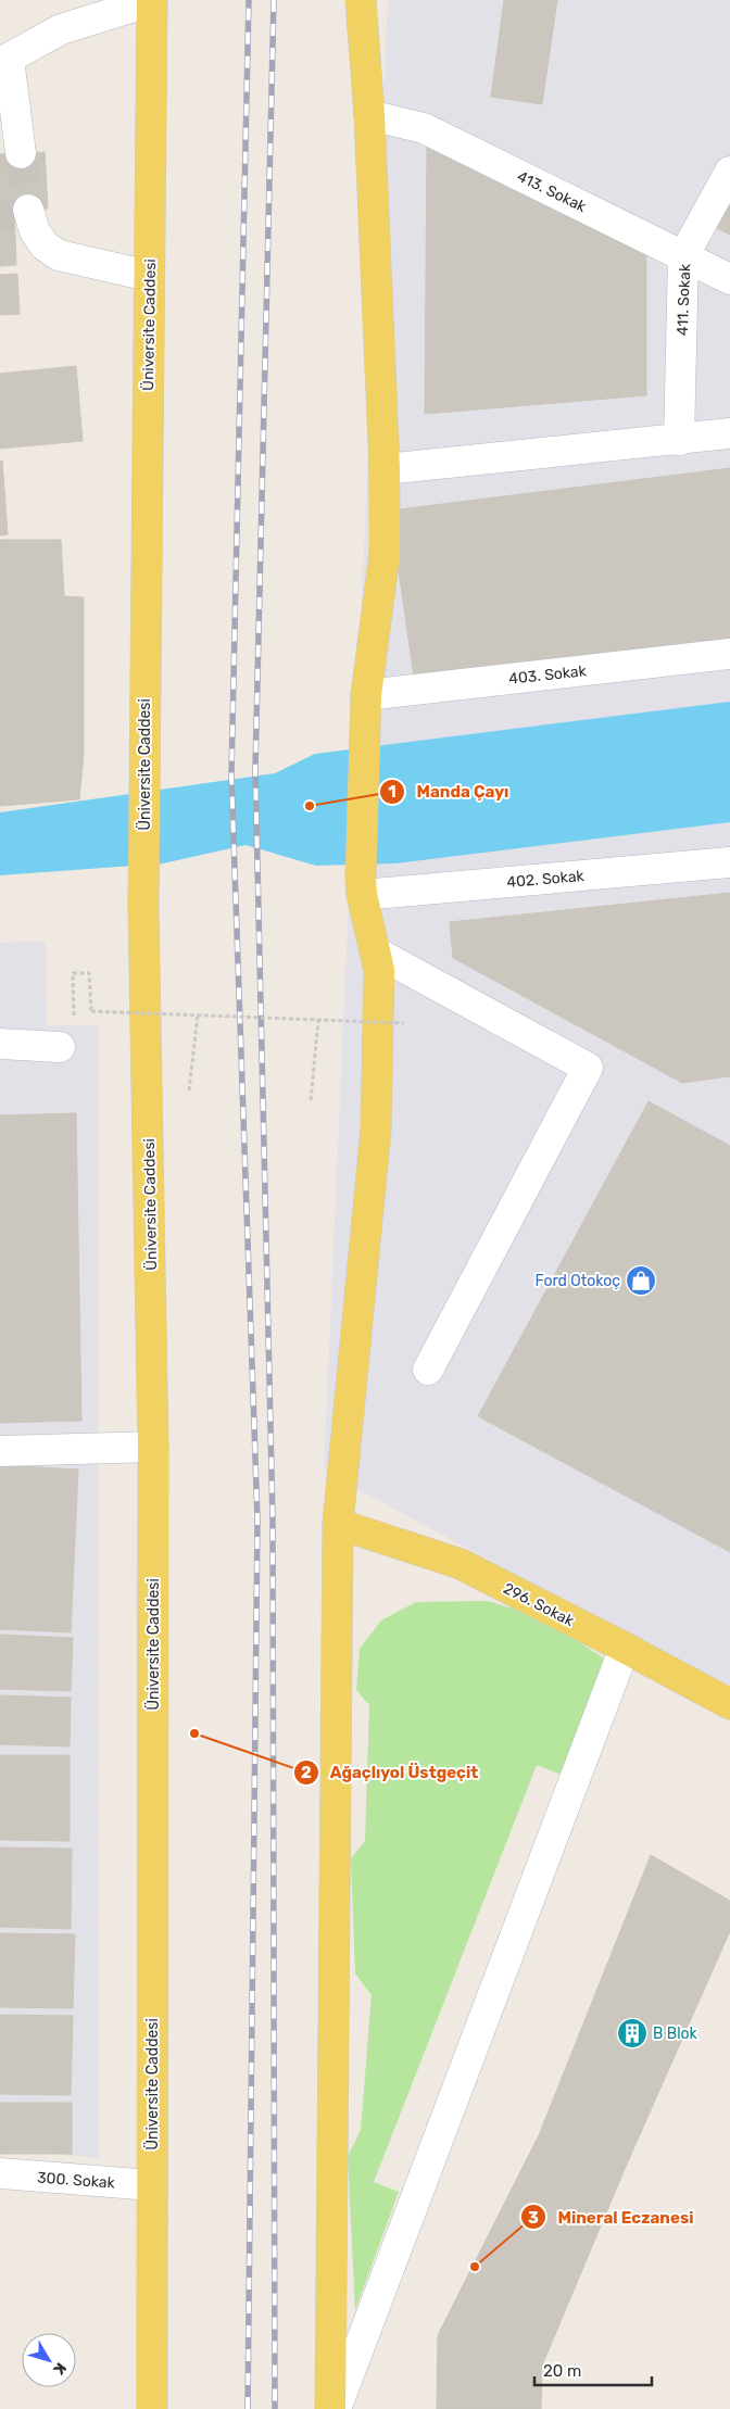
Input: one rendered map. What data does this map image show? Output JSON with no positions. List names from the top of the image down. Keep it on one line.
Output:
{"streets":{"main road":["Üniversite Caddesi","296. Sokak"],"street":["413. Sokak","411. Sokak","403. Sokak","402. Sokak","300. Sokak"]},"crossings":[["413. Sokak","411. Sokak"],["Üniversite Caddesi","300. Sokak"]],"places":{"other":["Manda Çayı","Ağaçlıyol Üstgeçit","Mineral Eczanesi"],"shop":["Ford Otokoç"],"building":["B Blok"]},"scale_bar":"20 m","north":"bottom right"}
